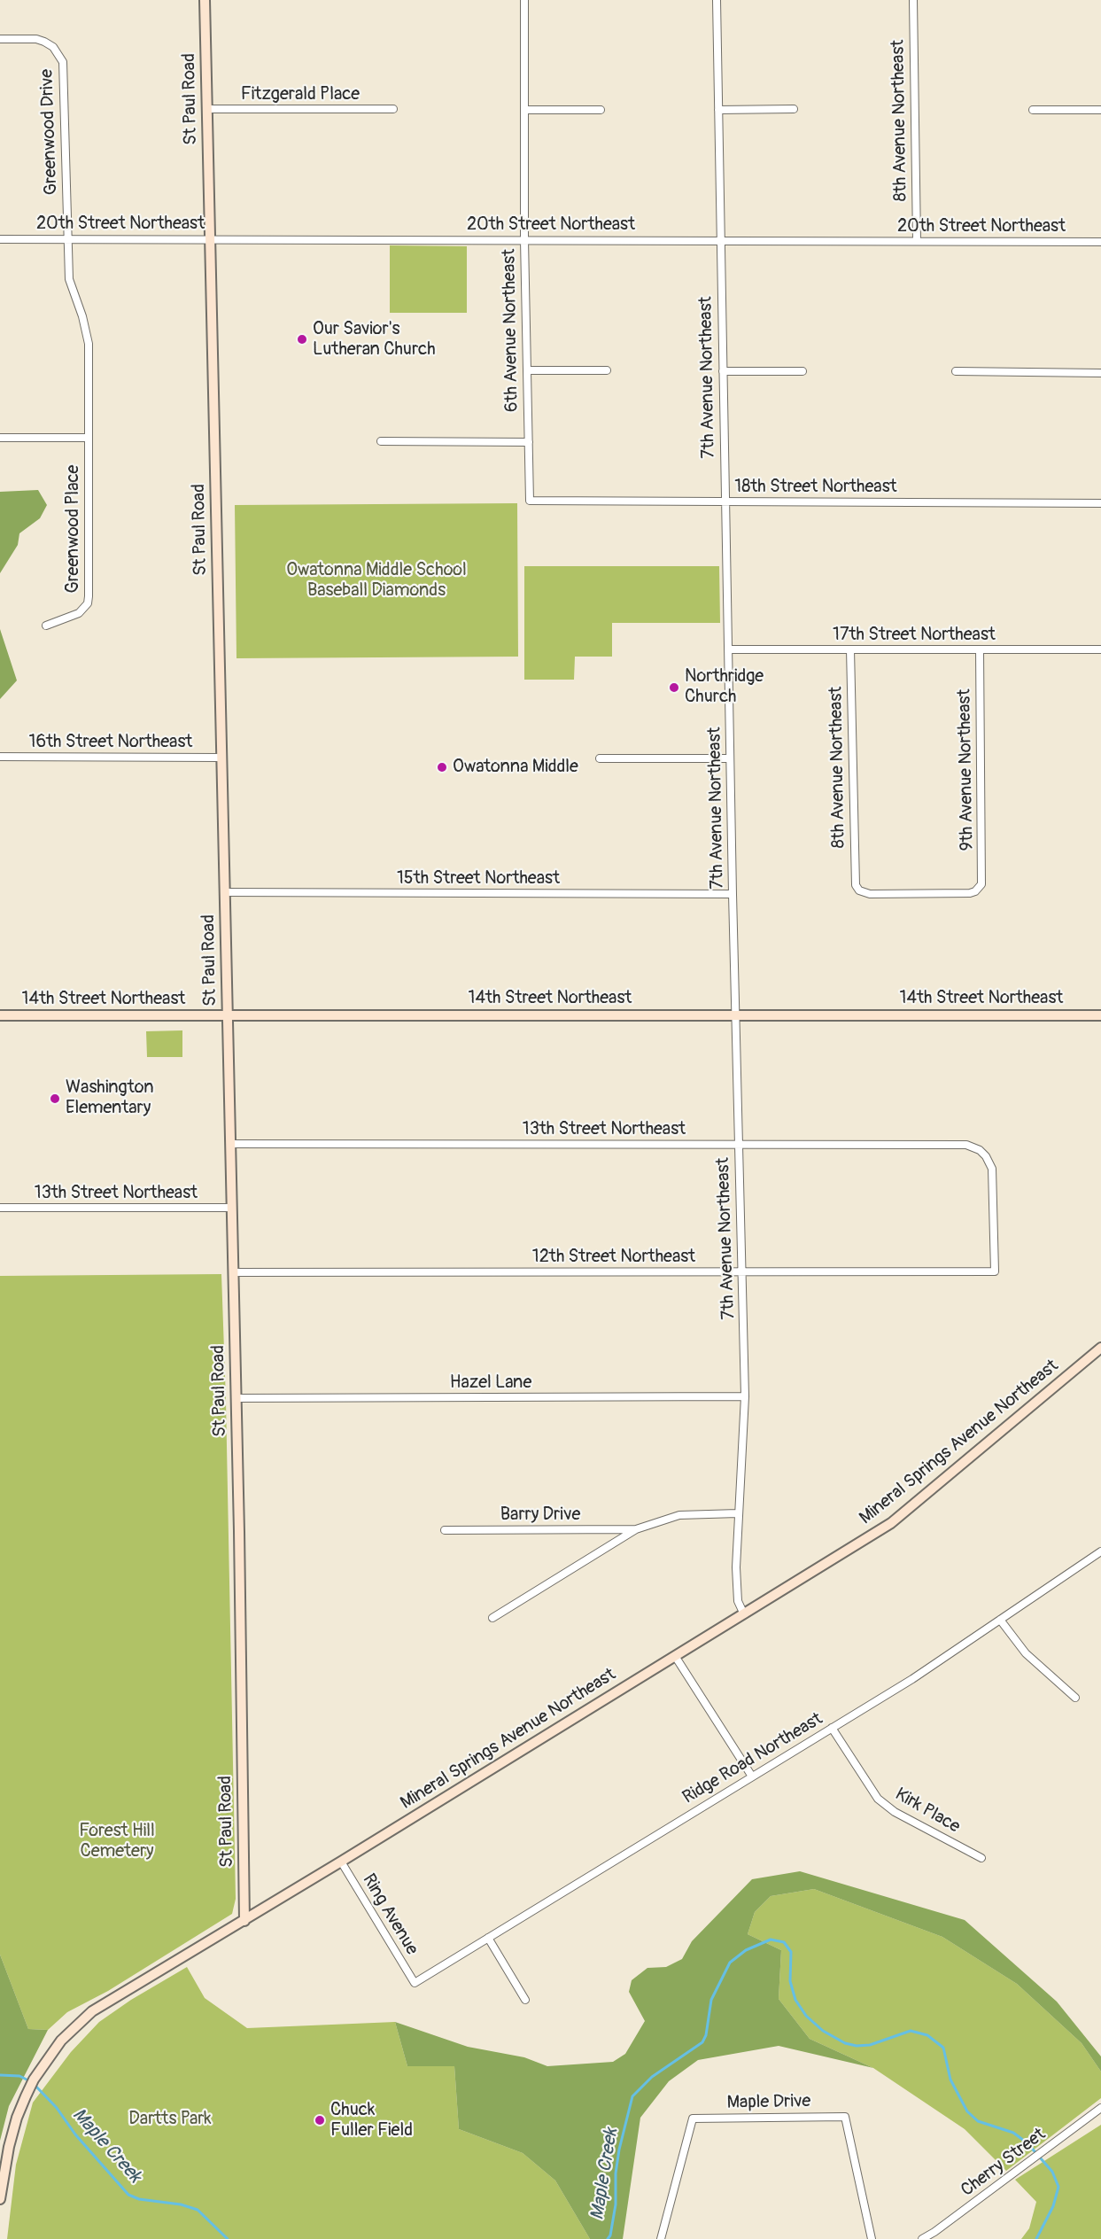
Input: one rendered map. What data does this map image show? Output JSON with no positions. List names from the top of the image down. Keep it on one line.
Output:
{"streets":{"street":["Fitzgerald Place","St Paul Road","8th Avenue Northeast","Greenwood Drive","20th Street Northeast","6th Avenue Northeast","7th Avenue Northeast","18th Street Northeast","Greenwood Place","17th Street Northeast","16th Street Northeast","9th Avenue Northeast","15th Street Northeast","14th Street Northeast","13th Street Northeast","12th Street Northeast","Hazel Lane","Mineral Springs Avenue Northeast","Barry Drive","Ridge Road Northeast","Kirk Place","Ring Avenue","Maple Drive","Cherry Street"]},"crossings":[["Fitzgerald Place","St Paul Road"],["St Paul Road","20th Street Northeast"],["St Paul Road","16th Street Northeast"],["St Paul Road","15th Street Northeast"],["St Paul Road","14th Street Northeast"],["St Paul Road","13th Street Northeast"],["St Paul Road","12th Street Northeast"],["St Paul Road","Hazel Lane"],["St Paul Road","Mineral Springs Avenue Northeast"],["8th Avenue Northeast","20th Street Northeast"],["8th Avenue Northeast","17th Street Northeast"],["8th Avenue Northeast","9th Avenue Northeast"],["Greenwood Drive","20th Street Northeast"],["Greenwood Drive","Greenwood Place"],["20th Street Northeast","6th Avenue Northeast"],["20th Street Northeast","7th Avenue Northeast"],["6th Avenue Northeast","18th Street Northeast"],["7th Avenue Northeast","18th Street Northeast"],["7th Avenue Northeast","17th Street Northeast"],["7th Avenue Northeast","15th Street Northeast"],["7th Avenue Northeast","14th Street Northeast"],["7th Avenue Northeast","13th Street Northeast"],["7th Avenue Northeast","12th Street Northeast"],["7th Avenue Northeast","Hazel Lane"],["7th Avenue Northeast","Mineral Springs Avenue Northeast"],["7th Avenue Northeast","Barry Drive"],["17th Street Northeast","9th Avenue Northeast"],["13th Street Northeast","12th Street Northeast"],["Mineral Springs Avenue Northeast","Ring Avenue"],["Ridge Road Northeast","Kirk Place"],["Ridge Road Northeast","Ring Avenue"]],"water":["Maple Creek"],"parks":["Owatonna Middle School Baseball Diamonds","Forest Hill Cemetery","Dartts Park"],"places":["Our Savior's Lutheran Church","Northridge Church","Owatonna Middle","Washington Elementary","Chuck Fuller Field"]}
